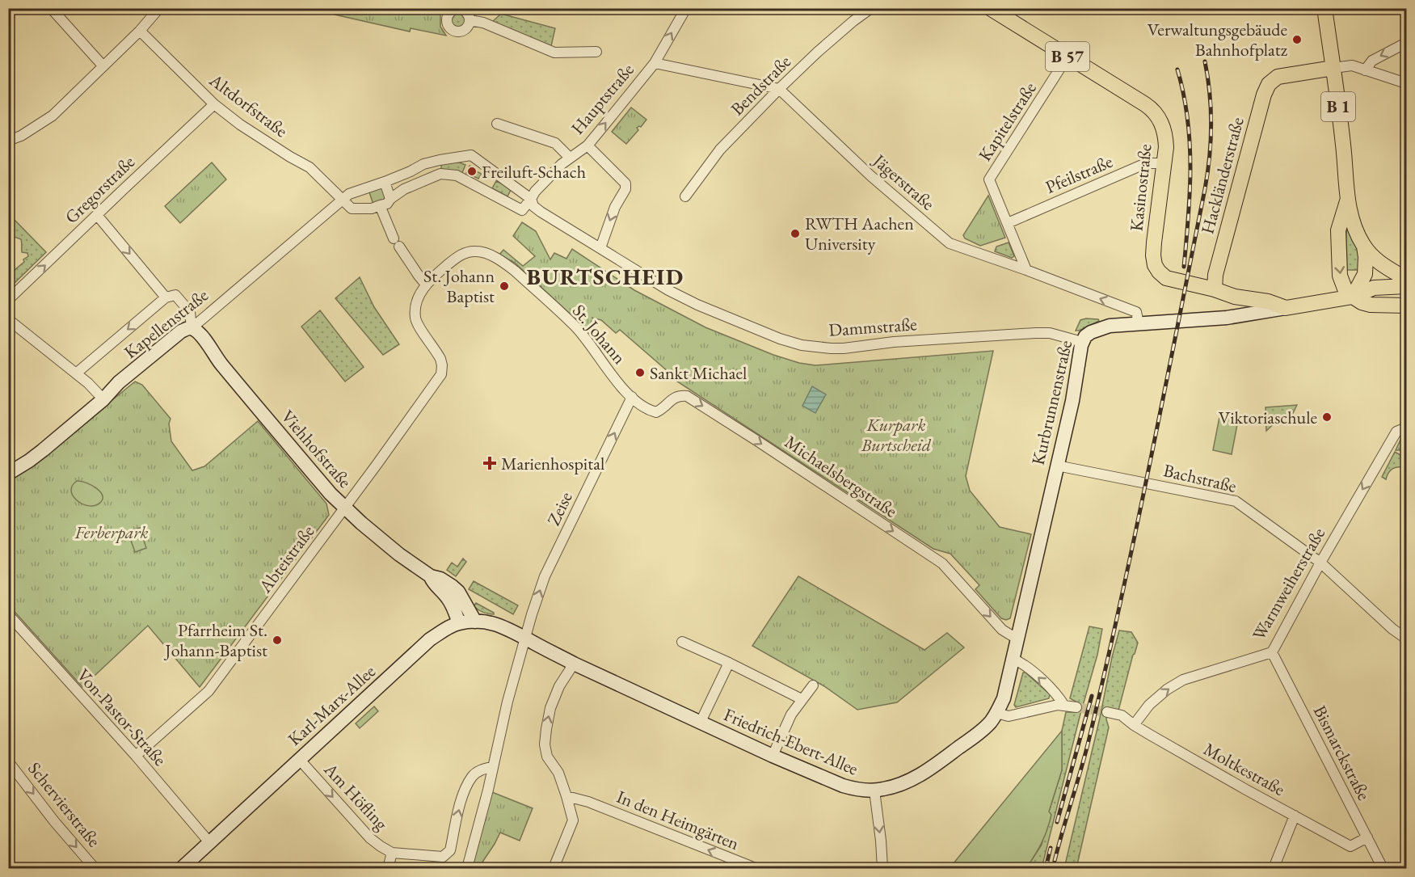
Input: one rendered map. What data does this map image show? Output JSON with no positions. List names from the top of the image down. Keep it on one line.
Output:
{"streets":{"main road":["B 57","B 1","Hackländerstraße","Kasinostraße","Kapellenstraße","Kurbrunnenstraße","Viehhofstraße","Karl-Marx-Allee","Friedrich-Ebert-Allee"],"street":["Bendstraße","Hauptstraße","Altdorfstraße","Kapitelstraße","Pfeilstraße","Jägerstraße","Gregorstraße","Dammstraße","St. Johann","Michaelsbergstraße","Bachstraße","Zeise","Abteistraße","Warmweiherstraße","Von-Pastor-Straße","Bismarckstraße","Moltkestraße","Am Höfling","Schervierstraße","In den Heimgärten"]},"crossings":[["Bendstraße","Jägerstraße"],["Hauptstraße","Kapellenstraße"],["Hauptstraße","Dammstraße"],["Altdorfstraße","Gregorstraße"],["Altdorfstraße","Kapellenstraße"],["B 1","Hackländerstraße"],["B 1","Kurbrunnenstraße"],["Kapitelstraße","Pfeilstraße"],["Kapitelstraße","Kasinostraße"],["Pfeilstraße","Kasinostraße"],["Hackländerstraße","Kasinostraße"],["Jägerstraße","Kurbrunnenstraße"],["Kasinostraße","Kurbrunnenstraße"],["Kapellenstraße","Dammstraße"],["Kapellenstraße","Viehhofstraße"],["Dammstraße","Kurbrunnenstraße"],["St. Johann","Michaelsbergstraße"],["St. Johann","Zeise"],["St. Johann","Abteistraße"],["Kurbrunnenstraße","Michaelsbergstraße"],["Kurbrunnenstraße","Bachstraße"],["Kurbrunnenstraße","Friedrich-Ebert-Allee"],["Viehhofstraße","Abteistraße"],["Viehhofstraße","Karl-Marx-Allee"],["Michaelsbergstraße","Zeise"],["Bachstraße","Warmweiherstraße"],["Zeise","Karl-Marx-Allee"],["Zeise","Friedrich-Ebert-Allee"],["Zeise","Am Höfling"],["Abteistraße","Von-Pastor-Straße"],["Warmweiherstraße","Bismarckstraße"],["Warmweiherstraße","Moltkestraße"],["Karl-Marx-Allee","Von-Pastor-Straße"],["Karl-Marx-Allee","Friedrich-Ebert-Allee"],["Karl-Marx-Allee","Am Höfling"],["Bismarckstraße","Moltkestraße"]],"one_way":["Hauptstraße","Gregorstraße","Michaelsbergstraße","Zeise","Schervierstraße","In den Heimgärten"],"districts":["BURTSCHEID"],"parks":["Kurpark Burtscheid","Ferberpark"],"places":{"other":["Verwaltungsgebäude Bahnhofplatz","Freiluft-Schach","RWTH Aachen University","St. Johann Baptist","Sankt Michael","Viktoriaschule","Pfarrheim St. Johann-Baptist"],"health":["Marienhospital"]}}
